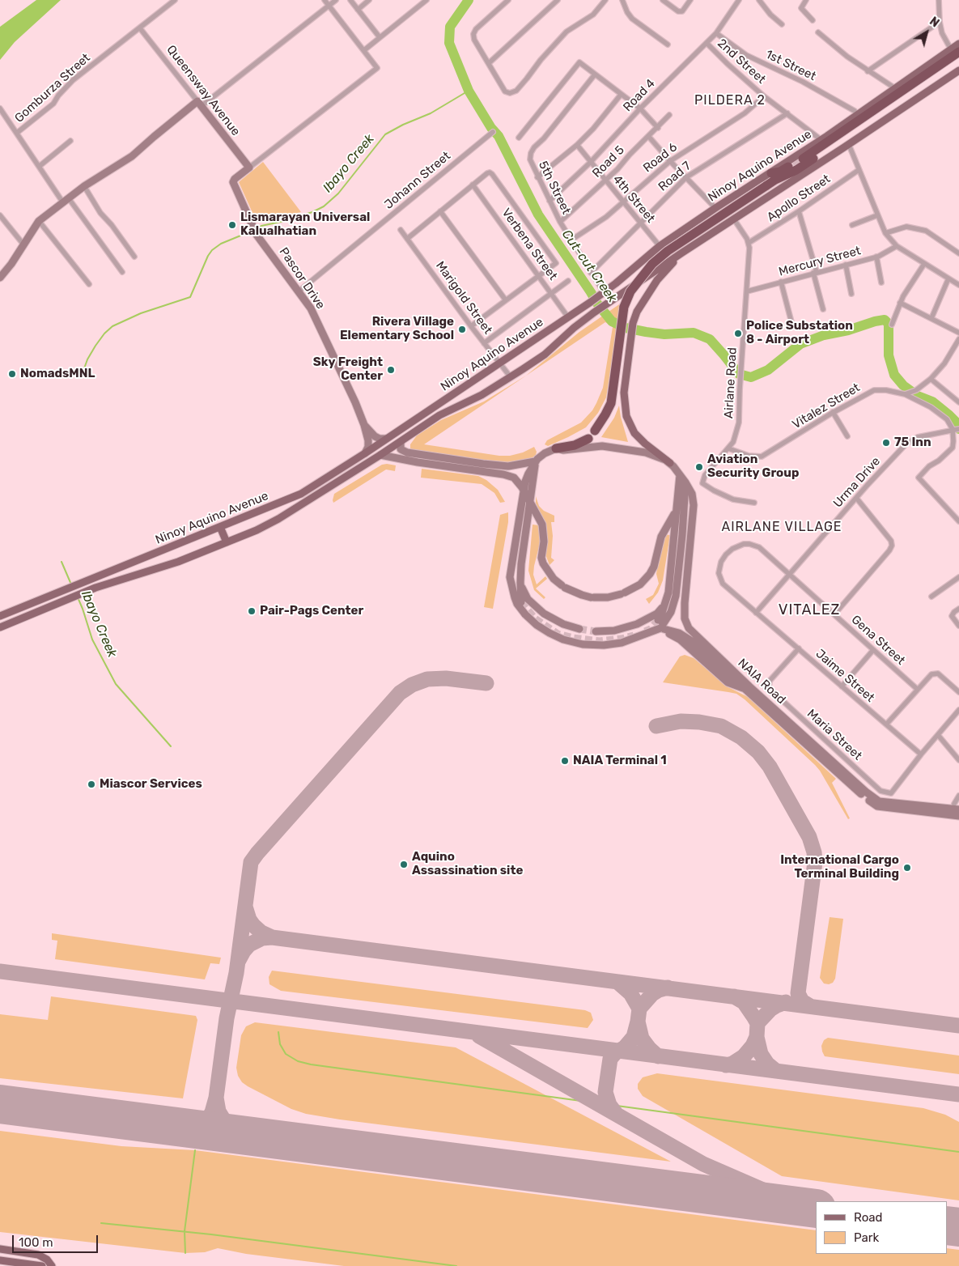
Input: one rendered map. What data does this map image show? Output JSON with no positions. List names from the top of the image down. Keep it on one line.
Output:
{"streets":{"main road":["Ninoy Aquino Avenue"],"street":["2nd Street","1st Street","Gomburza Street","Queensway Avenue","Road 4","Road 6","Road 5","Road 7","Johann Street","5th Street","Apollo Street","4th Street","Verbena Street","Mercury Street","Pascor Drive","Marigold Street","Airlane Road","Vitalez Street","Urma Drive","Gena Street","Jaime Street","NAIA Road","Maria Street"]},"crossings":[["2nd Street","Road 4"],["2nd Street","Road 6"],["2nd Street","Ninoy Aquino Avenue"],["2nd Street","Road 7"],["1st Street","Road 4"],["1st Street","Ninoy Aquino Avenue"],["Gomburza Street","Queensway Avenue"],["Queensway Avenue","Pascor Drive"],["Road 4","5th Street"],["Road 4","4th Street"],["Road 6","5th Street"],["Road 6","4th Street"],["Road 5","5th Street"],["Road 5","4th Street"],["Ninoy Aquino Avenue","5th Street"],["Ninoy Aquino Avenue","4th Street"],["Ninoy Aquino Avenue","Verbena Street"],["Ninoy Aquino Avenue","Pascor Drive"],["Ninoy Aquino Avenue","Marigold Street"],["Road 7","5th Street"],["Road 7","4th Street"],["Johann Street","Pascor Drive"],["Apollo Street","Airlane Road"],["Mercury Street","Airlane Road"],["Airlane Road","Vitalez Street"],["Vitalez Street","Urma Drive"],["Urma Drive","Gena Street"],["Urma Drive","Jaime Street"],["Gena Street","Jaime Street"],["Jaime Street","Maria Street"]],"districts":["PILDERA 2","AIRLANE VILLAGE","VITALEZ"],"water":["Ibayo Creek","Cut-cut Creek"],"places":["Lismarayan Universal Kalualhatian","Rivera Village Elementary School","Police Substation 8 - Airport","Sky Freight Center","NomadsMNL","75 Inn","Aviation Security Group","Pair-Pags Center","NAIA Terminal 1","Miascor Services","Aquino Assassination site","International Cargo Terminal Building"],"legend":["Road","Park"],"scale_bar":"100 m","north":"top right"}
